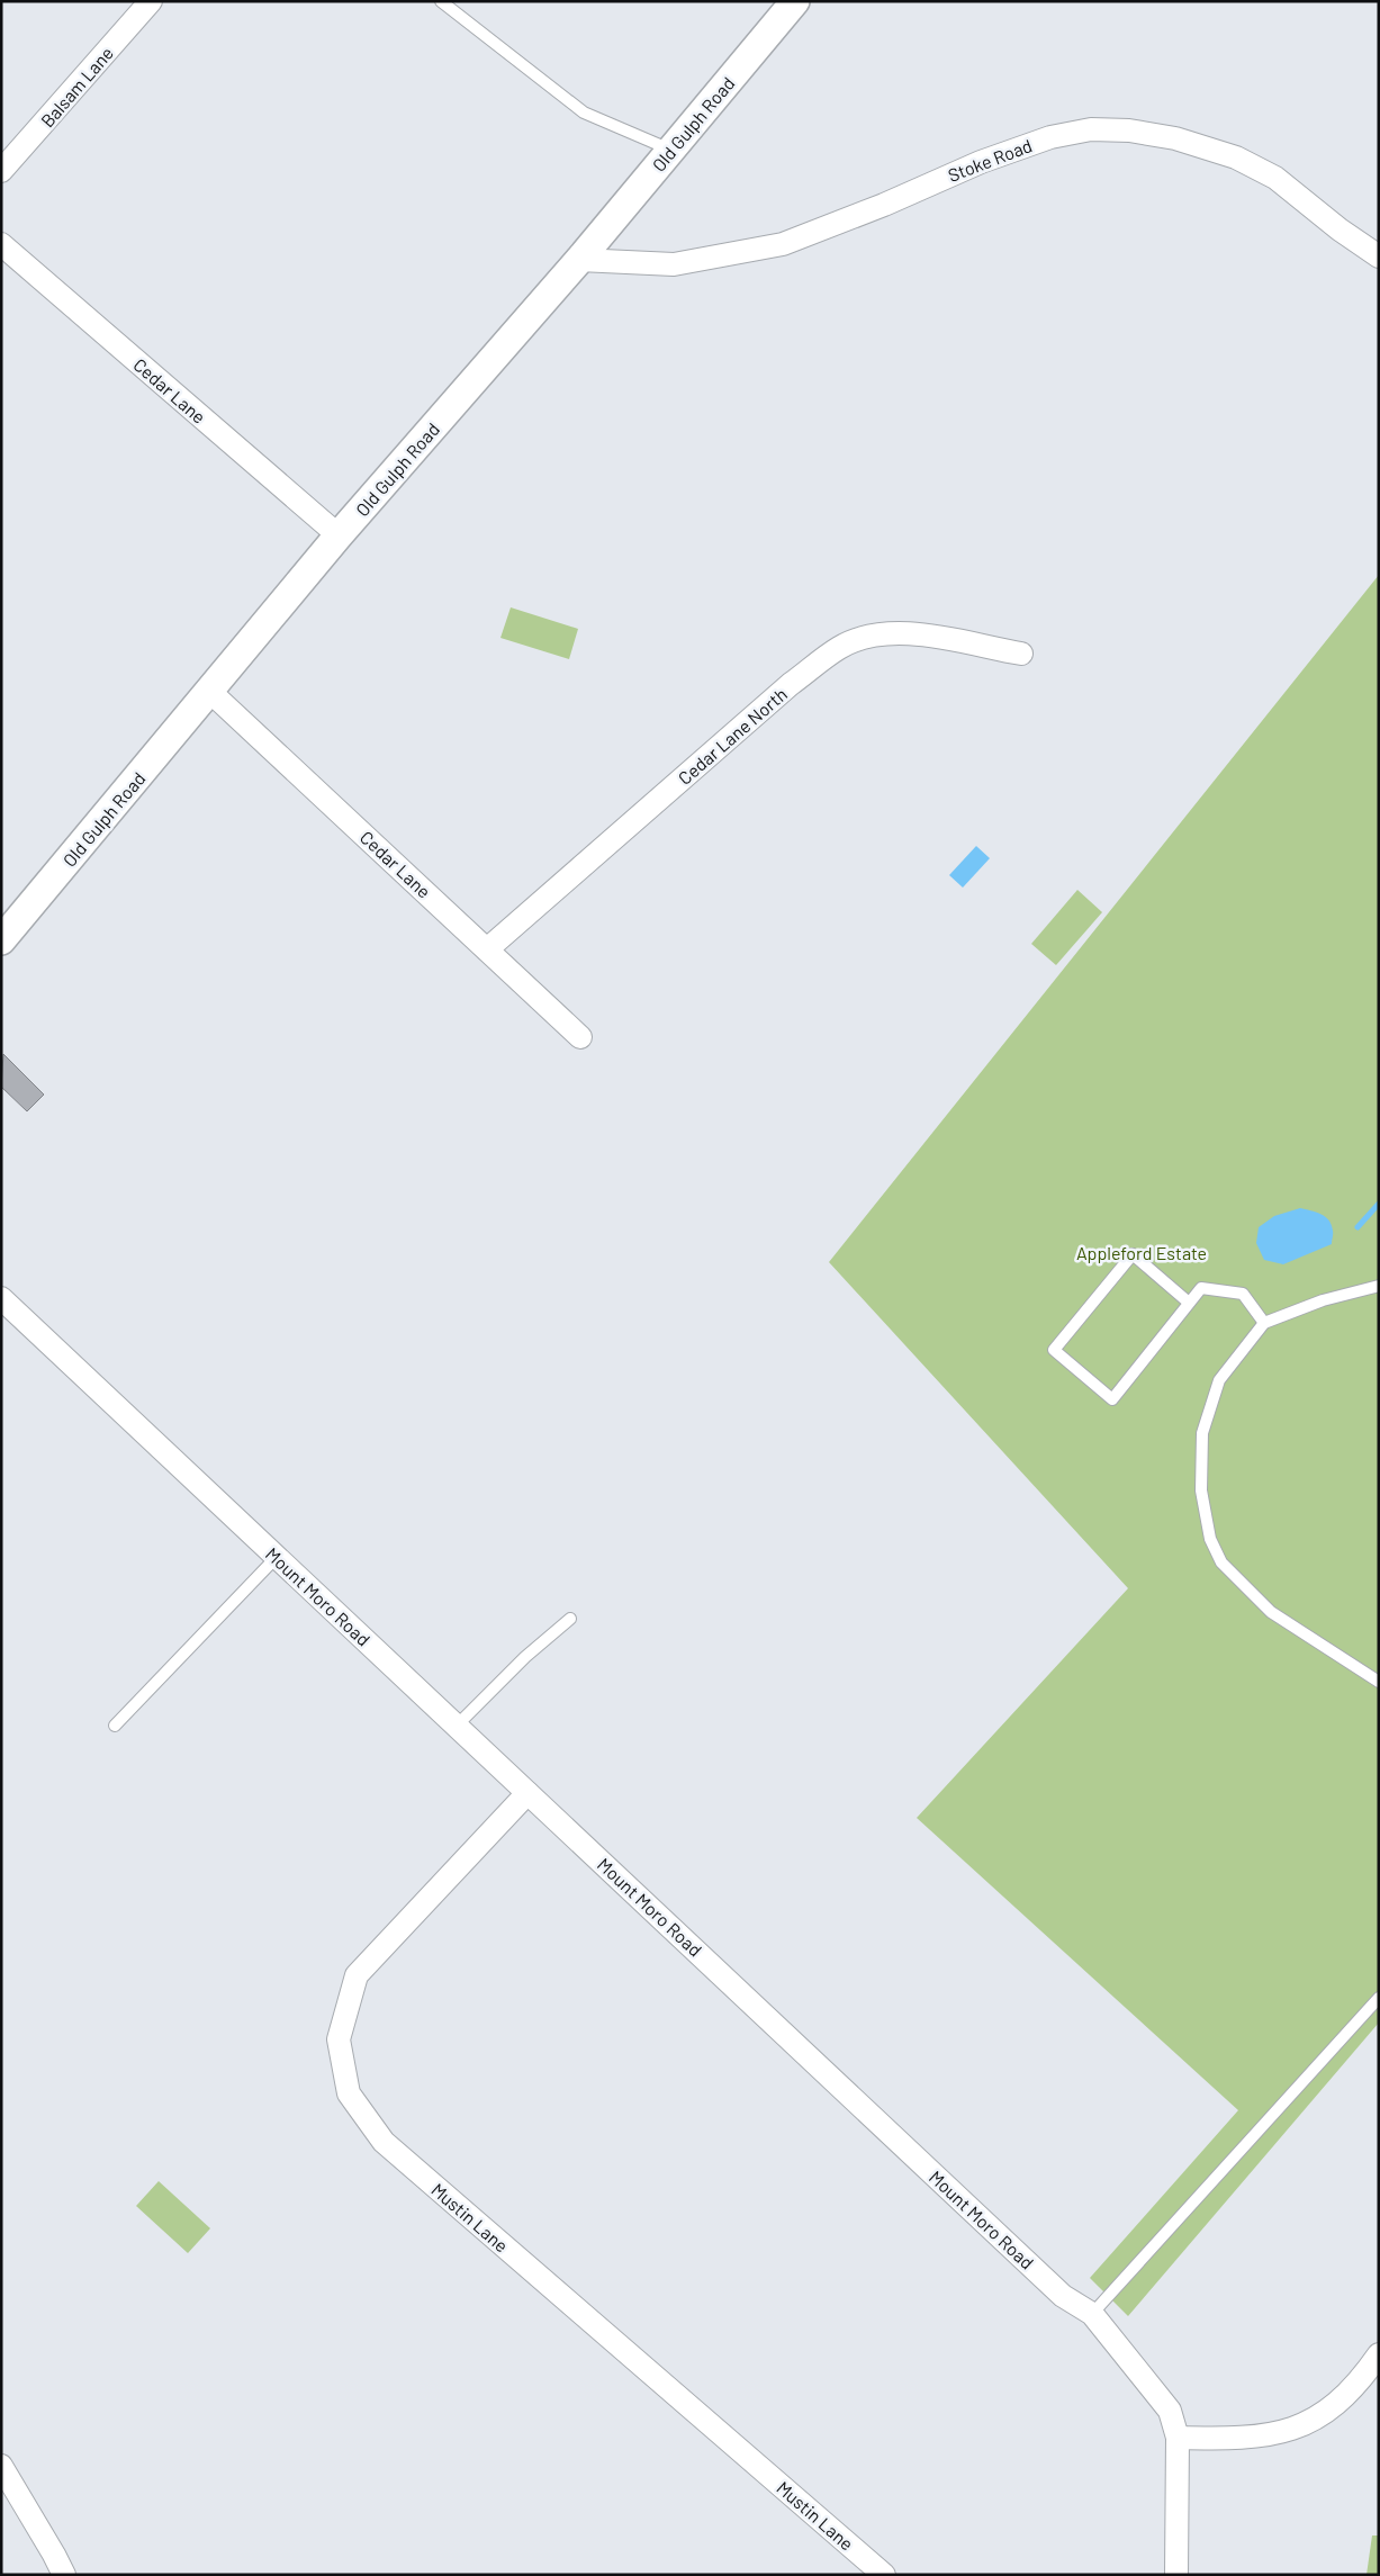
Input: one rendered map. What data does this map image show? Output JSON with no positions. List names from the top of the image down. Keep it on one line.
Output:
{"streets":{"street":["Balsam Lane","Old Gulph Road","Stoke Road","Cedar Lane","Cedar Lane North","Mount Moro Road","Mustin Lane"]},"crossings":[["Old Gulph Road","Stoke Road"],["Old Gulph Road","Cedar Lane"],["Cedar Lane","Cedar Lane North"],["Mount Moro Road","Mustin Lane"]],"parks":["Appleford Estate"]}
